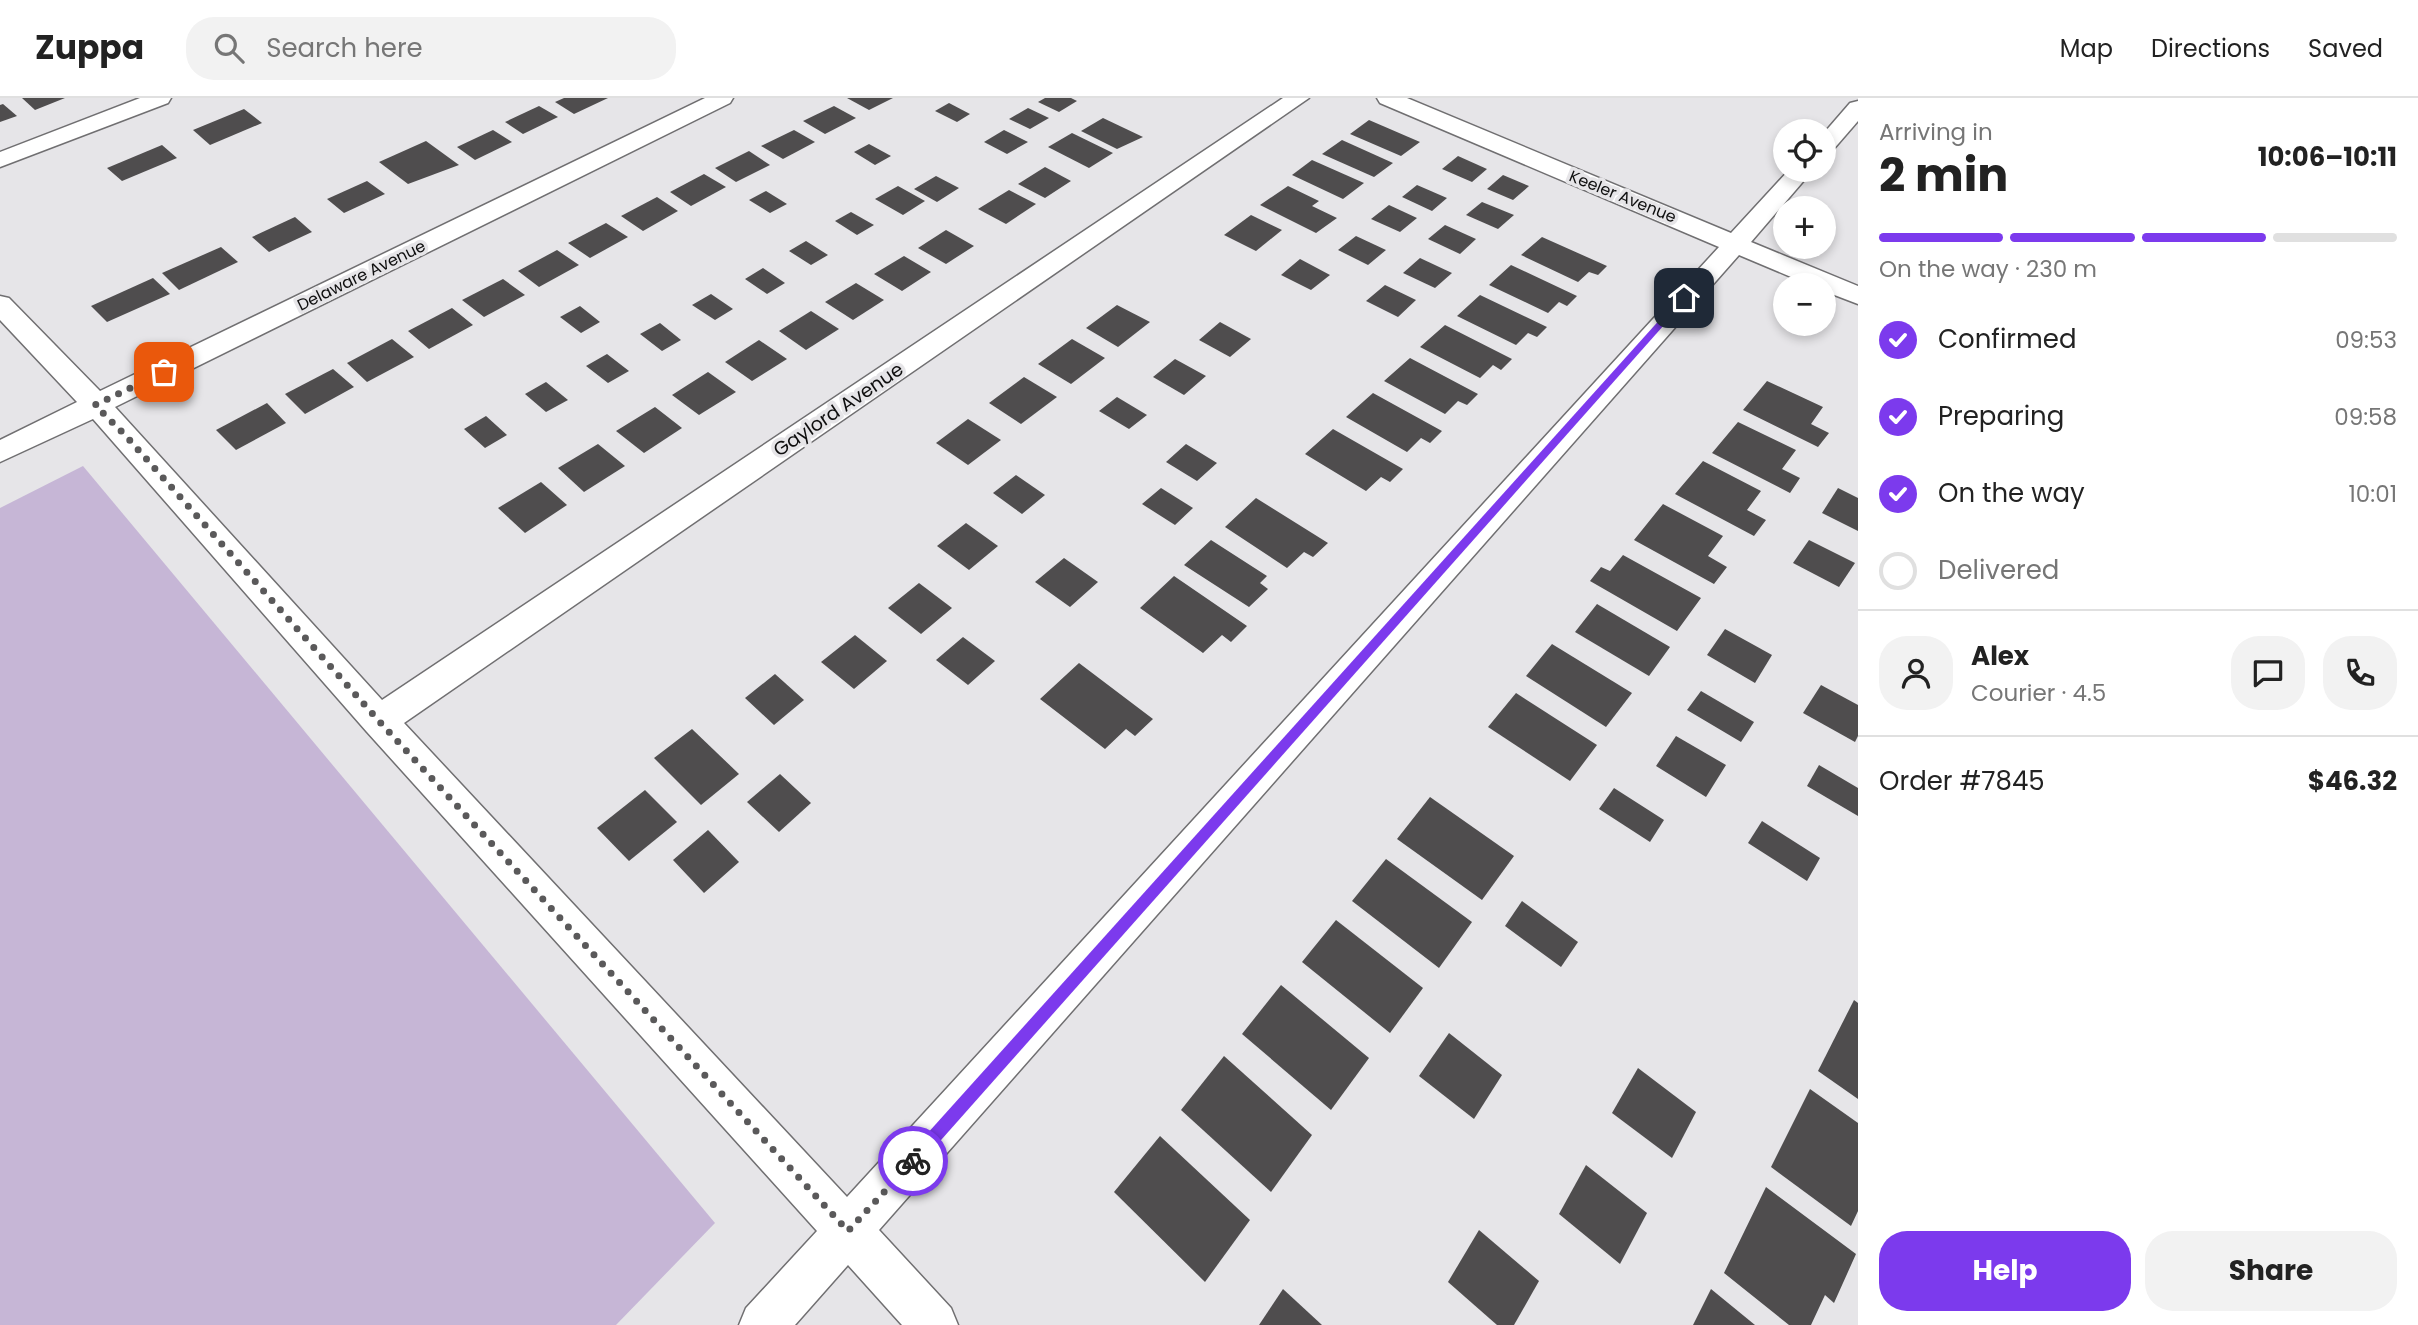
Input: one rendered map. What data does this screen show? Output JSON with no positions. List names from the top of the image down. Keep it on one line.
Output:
{"streets":{"street":["Keeler Avenue","Delaware Avenue","Gaylord Avenue"]},"page":{"header":"Zuppa","search":"Search here","nav":["Map","Directions","Saved"],"heading":["2 min","Arriving in","10:06–10:11"],"panel":["Alex","Courier · 4.5","Order #7845","$46.32"],"map_buttons":["+","−"],"bar":"On the way · 230 m","list":[["Confirmed","09:53"],["Preparing","09:58"],["On the way","10:01"],"Delivered"],"buttons":["Help","Share"]}}
